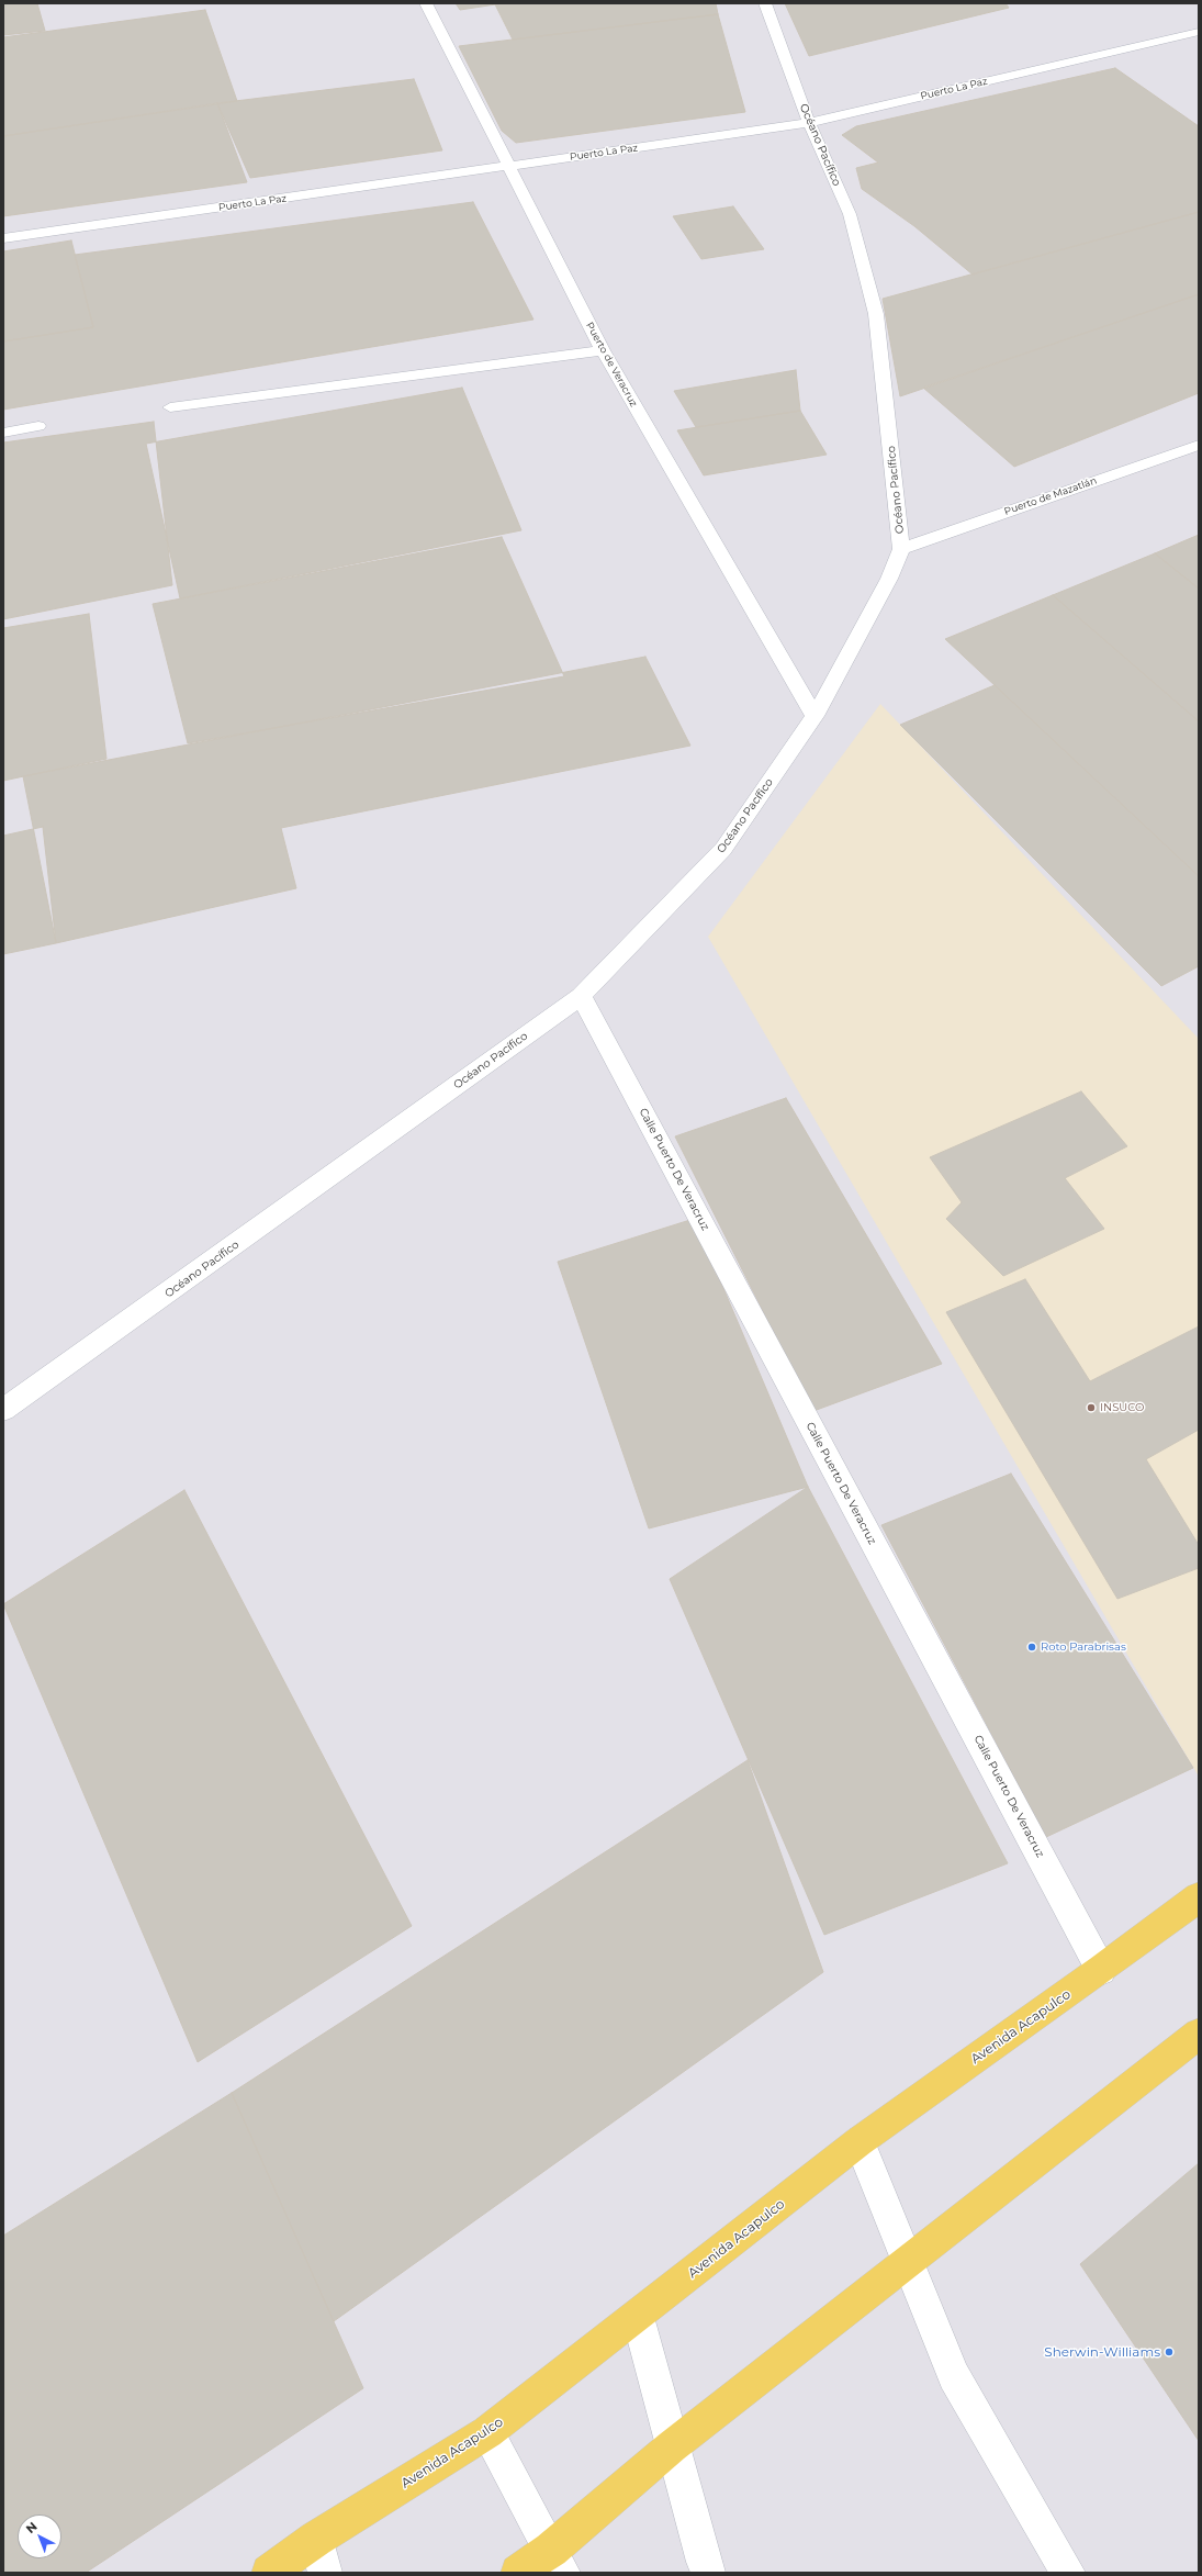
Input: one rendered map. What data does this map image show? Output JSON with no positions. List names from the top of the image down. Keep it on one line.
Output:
{"streets":{"main road":["Avenida Acapulco"],"street":["Puerto La Paz","Océano Pacífico","Puerto de Veracruz","Puerto de Mazatlán","Calle Puerto De Veracruz"]},"crossings":[["Puerto La Paz","Océano Pacífico"],["Puerto La Paz","Puerto de Veracruz"],["Océano Pacífico","Puerto de Veracruz"],["Océano Pacífico","Puerto de Mazatlán"],["Océano Pacífico","Calle Puerto De Veracruz"],["Calle Puerto De Veracruz","Avenida Acapulco"]],"places":["INSUCO","Roto Parabrisas","Sherwin-Williams"],"north":"top left"}
